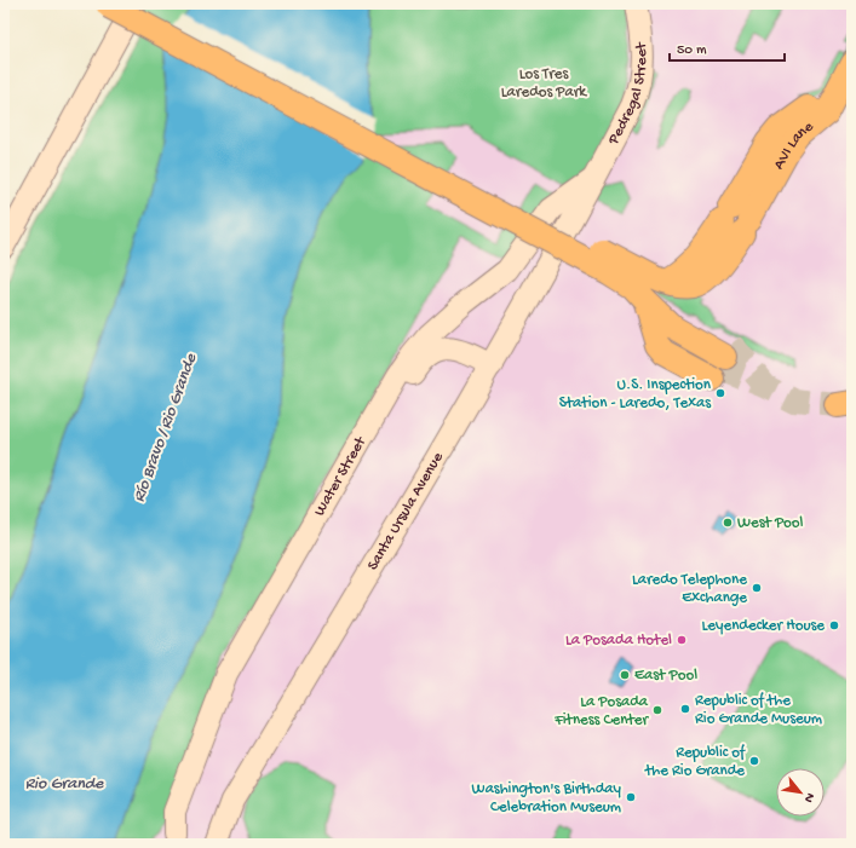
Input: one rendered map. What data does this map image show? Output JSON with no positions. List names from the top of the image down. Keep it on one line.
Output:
{"streets":{"main road":["AVI Lane"],"street":["Pedregal Street","Water Street","Santa Ursula Avenue"]},"crossings":[["Pedregal Street","Santa Ursula Avenue"],["Water Street","Santa Ursula Avenue"]],"water":["Río Bravo / Rio Grande","Rio Grande"],"parks":["Los Tres Laredos Park"],"places":["U.S. Inspection Station - Laredo, Texas","West Pool","Laredo Telephone Exchange","Leyendecker House","La Posada Hotel","East Pool","Republic of the Rio Grande Museum","La Posada Fitness Center","Republic of the Rio Grande","Washington's Birthday Celebration Museum"],"scale_bar":"50 m","north":"bottom right"}
